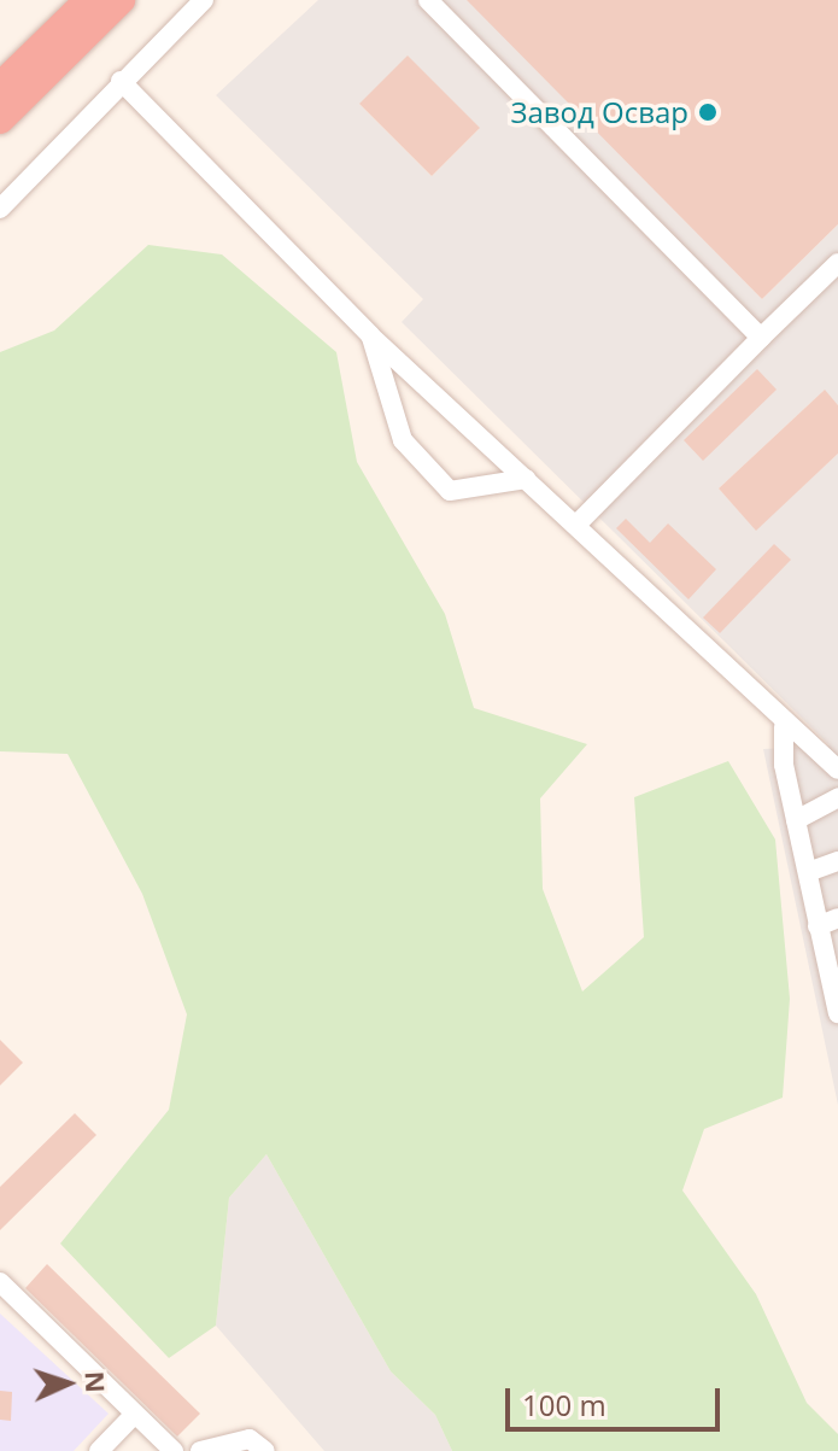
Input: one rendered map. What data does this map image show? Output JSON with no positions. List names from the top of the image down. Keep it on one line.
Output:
{"places":["Завод Освар"],"scale_bar":"100 m","north":"right"}
